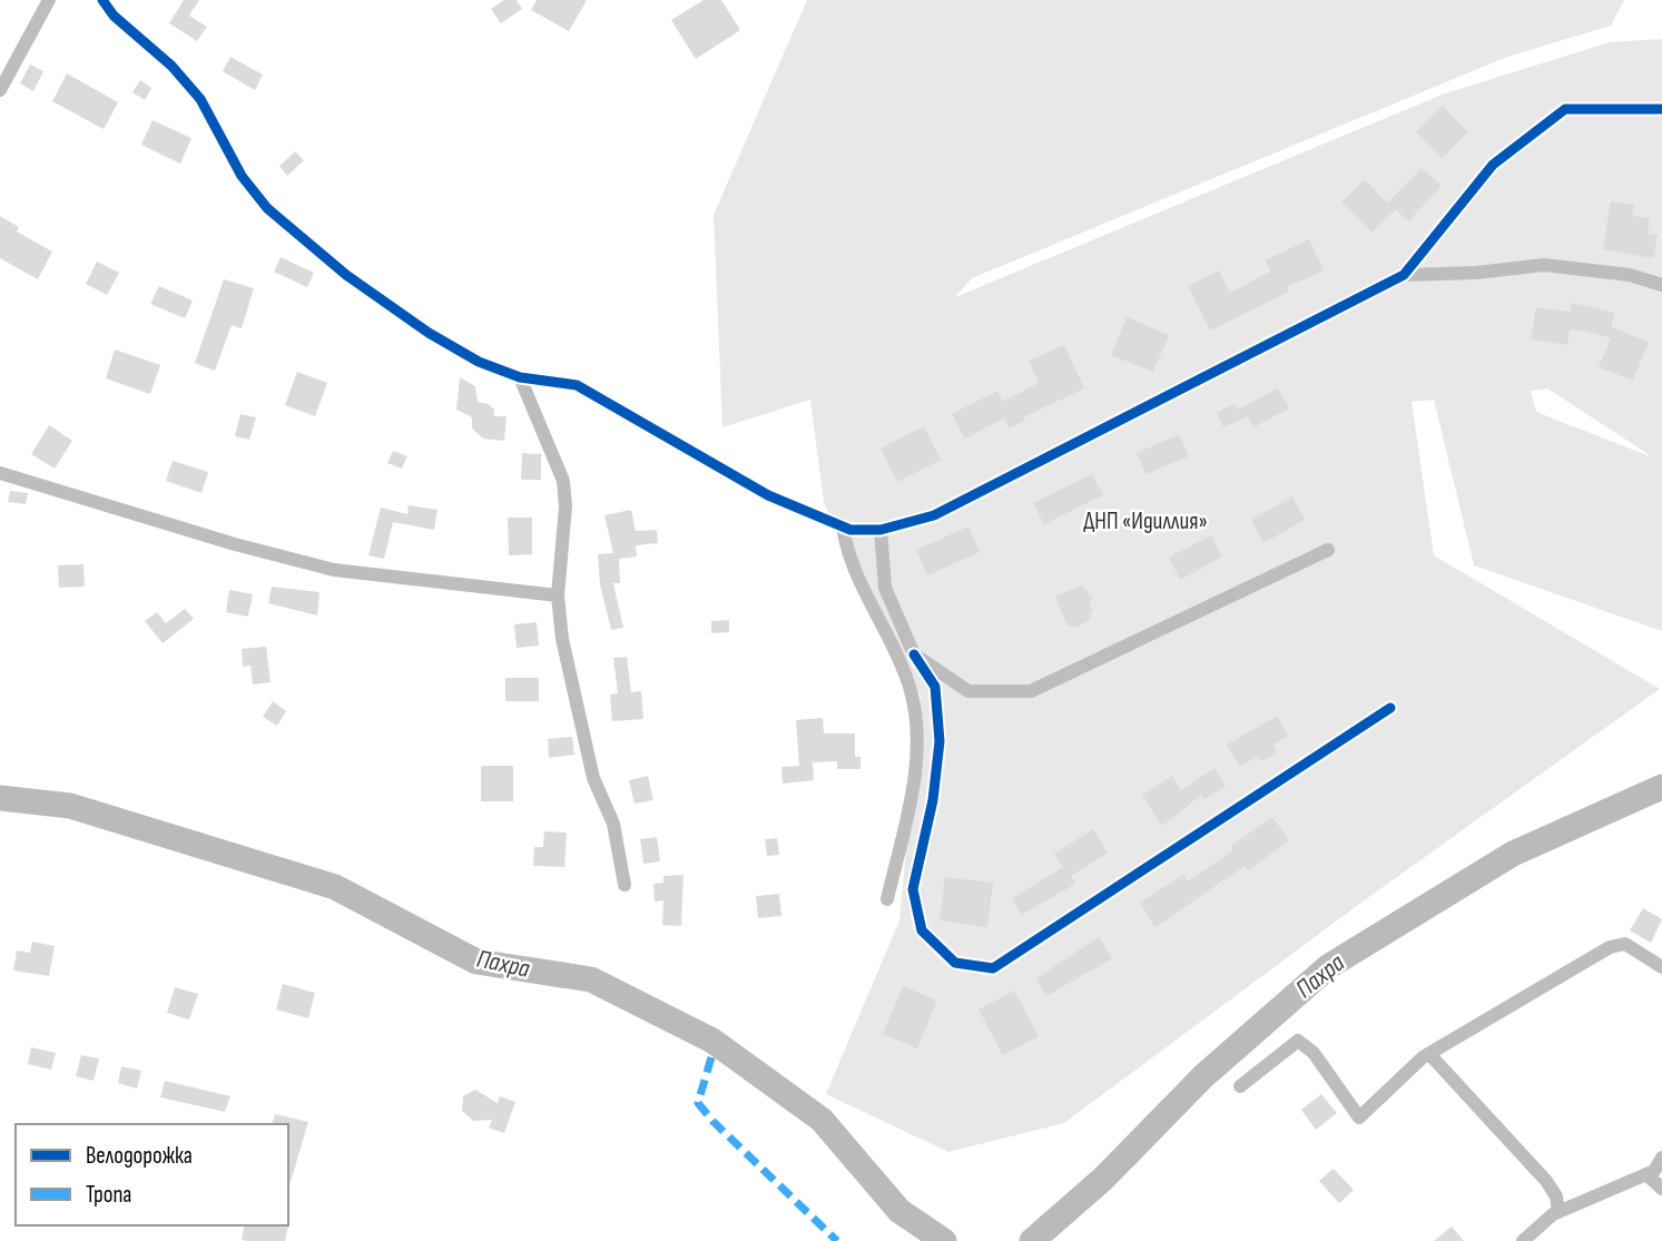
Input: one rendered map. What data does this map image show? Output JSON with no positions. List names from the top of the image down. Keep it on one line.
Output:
{"water":["Пахра"],"parks":["ДНП «Идиллия»"],"legend":["Велодорожка","Тропа"]}
